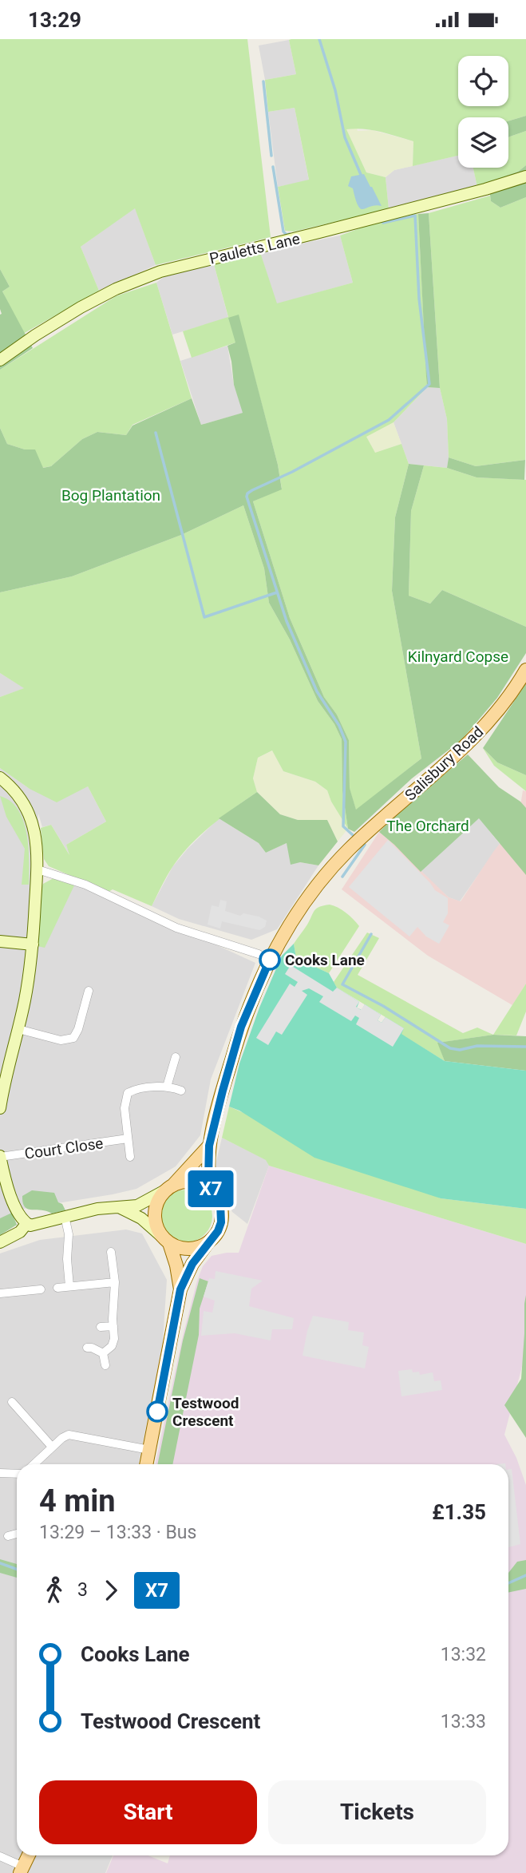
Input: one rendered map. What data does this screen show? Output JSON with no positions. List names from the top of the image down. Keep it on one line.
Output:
{"streets":{"main road":["Salisbury Road"],"street":["Pauletts Lane","Court Close"]},"parks":["Bog Plantation","Kilnyard Copse","The Orchard"],"places":["Cooks Lane","Testwood Crescent"],"lines":["bus line X7"],"page":{"status":"13:29","on_map":"X7","heading":["4 min","13:29 – 13:33 · Bus","£1.35"],"legs":["3","X7"],"list":[{"name":"Cooks Lane","value":"13:32"},{"name":"Testwood Crescent","value":"13:33"}],"buttons":["Start","Tickets"]}}
